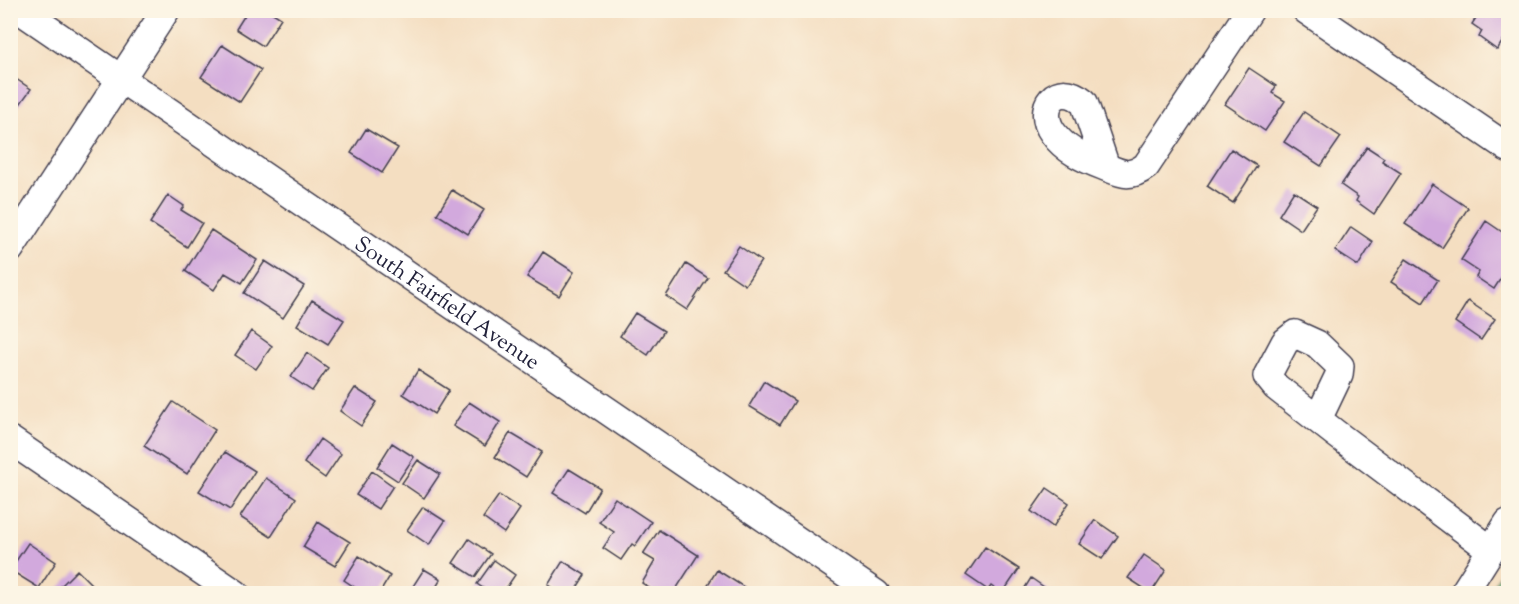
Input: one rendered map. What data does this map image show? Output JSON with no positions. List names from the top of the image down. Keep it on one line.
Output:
{"streets":{"street":["South Fairfield Avenue"]}}
